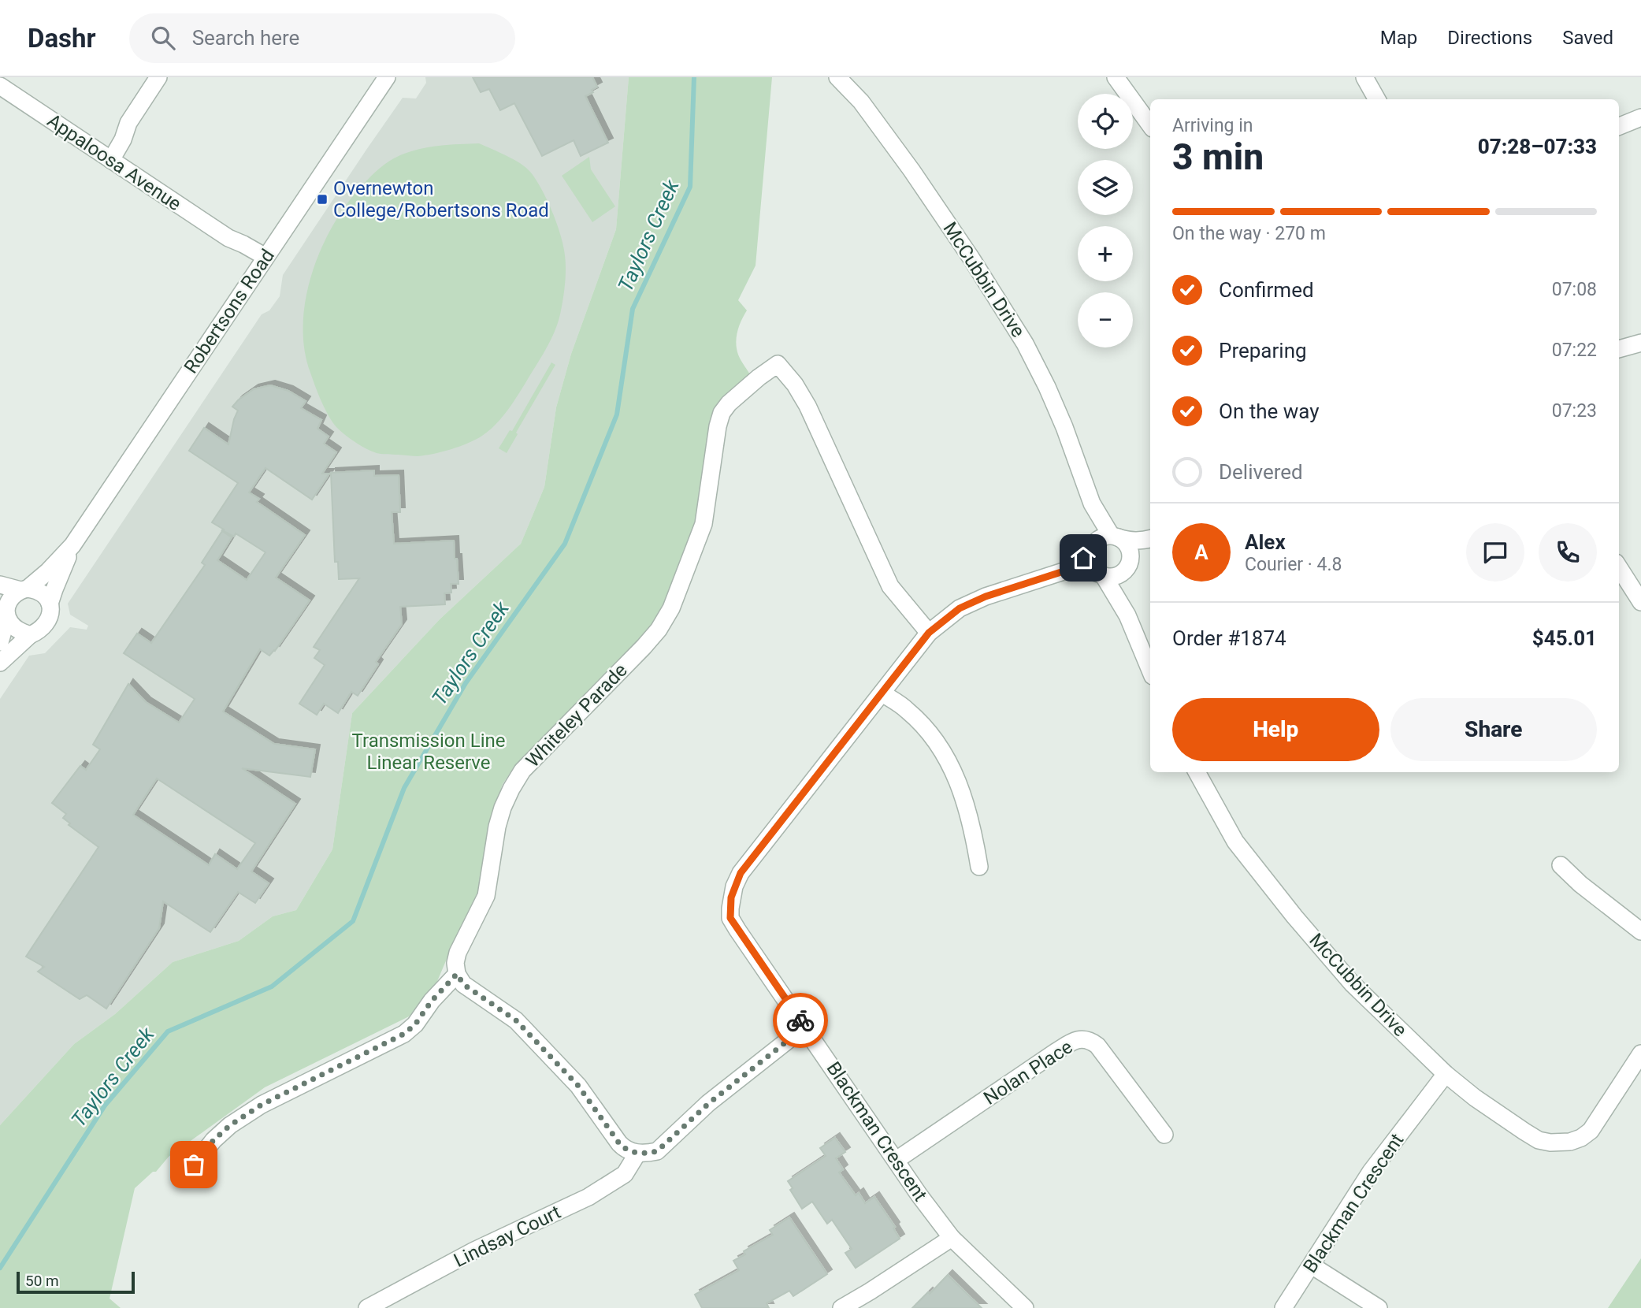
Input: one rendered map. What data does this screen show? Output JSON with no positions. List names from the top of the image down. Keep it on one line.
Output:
{"streets":{"street":["Appaloosa Avenue","McCubbin Drive","Robertsons Road","Whiteley Parade","Nolan Place","Blackman Crescent","Lindsay Court"]},"crossings":[["Appaloosa Avenue","Robertsons Road"],["McCubbin Drive","Blackman Crescent"],["Whiteley Parade","Blackman Crescent"],["Nolan Place","Blackman Crescent"]],"water":["Taylors Creek"],"parks":["Transmission Line Linear Reserve"],"places":{"transit":["Overnewton College/Robertsons Road"]},"scale_bar":"50 m","page":{"header":"Dashr","search":"Search here","nav":["Map","Directions","Saved"],"map_buttons":["+","−"],"heading":["3 min","Arriving in","07:28–07:33"],"panel":["Alex","Courier · 4.8","Order #1874","$45.01"],"bar":"On the way · 270 m","list":[["Confirmed","07:08"],["Preparing","07:22"],["On the way","07:23"],"Delivered"],"round":"A","buttons":["Help","Share"],"scale":"50 m"}}
